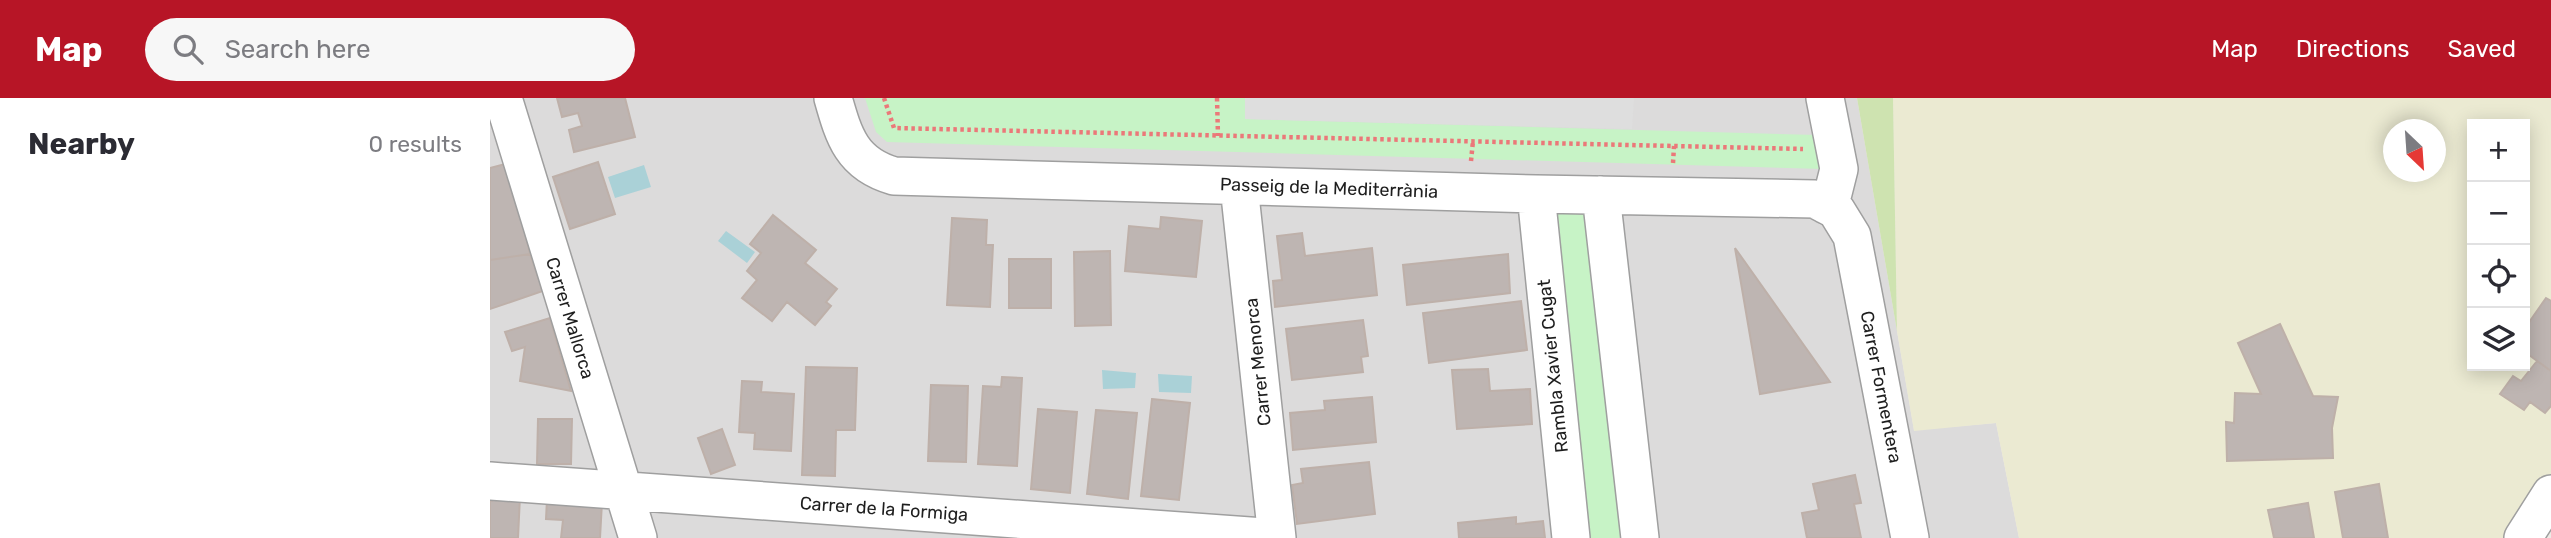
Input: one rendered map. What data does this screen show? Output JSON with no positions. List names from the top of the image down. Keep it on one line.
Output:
{"streets":{"street":["Passeig de la Mediterrània","Carrer Mallorca","Carrer Menorca","Rambla Xavier Cugat","Carrer Formentera","Carrer de la Formiga"]},"crossings":[["Passeig de la Mediterrània","Carrer Menorca"],["Passeig de la Mediterrània","Rambla Xavier Cugat"],["Passeig de la Mediterrània","Carrer Formentera"],["Carrer Mallorca","Carrer de la Formiga"],["Carrer Menorca","Carrer de la Formiga"]],"north":"bottom right","page":{"header":"Map","search":"Search here","nav":["Map","Directions","Saved"],"heading":["Nearby","0 results"],"map_buttons":["+","−"]}}
